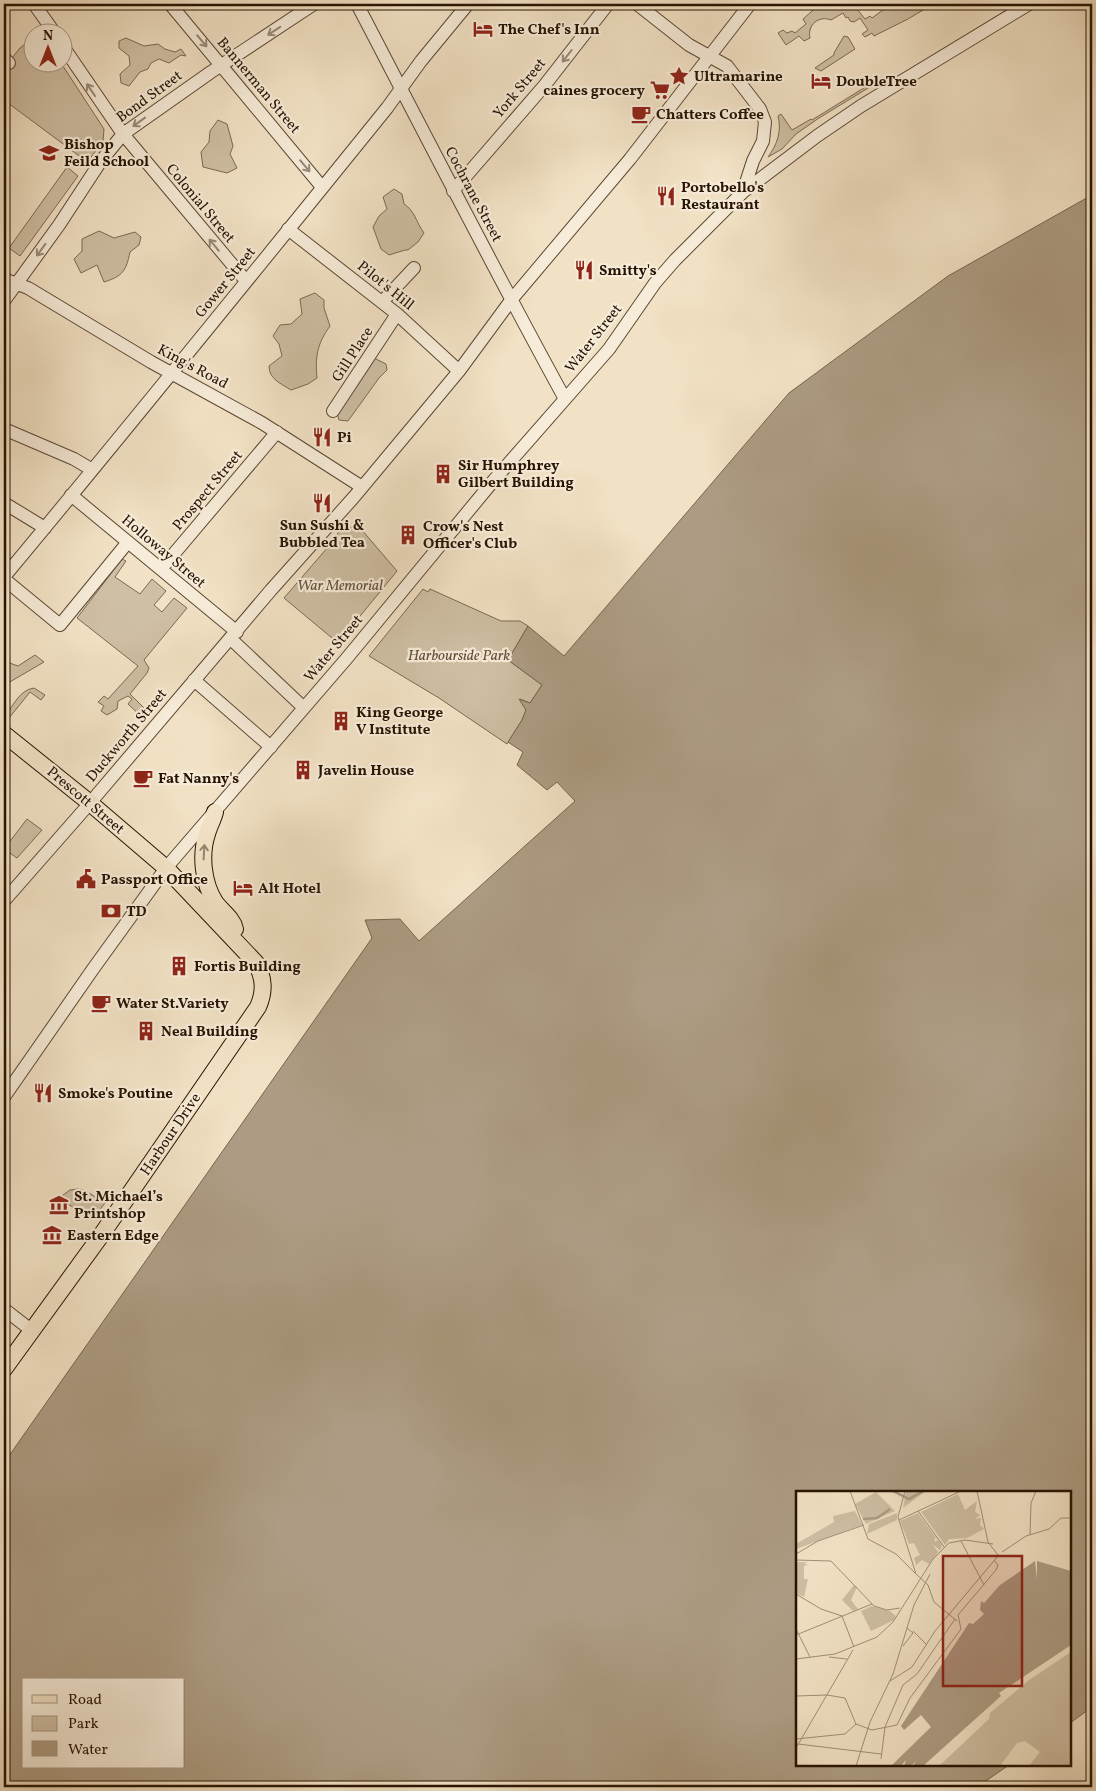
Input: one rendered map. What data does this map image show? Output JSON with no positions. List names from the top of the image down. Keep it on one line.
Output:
{"streets":{"main road":["Prescott Street","Harbour Drive"],"street":["Bannerman Street","York Street","Bond Street","Cochrane Street","Colonial Street","Gower Street","Pilot's Hill","Water Street","Gill Place","King's Road","Prospect Street","Holloway Street","Duckworth Street"]},"crossings":[["Bannerman Street","Bond Street"],["Bannerman Street","Gower Street"],["York Street","Cochrane Street"],["Bond Street","Colonial Street"],["Bond Street","King's Road"],["Cochrane Street","Gower Street"],["Cochrane Street","Water Street"],["Cochrane Street","Duckworth Street"],["Colonial Street","Gower Street"],["Gower Street","Pilot's Hill"],["Gower Street","King's Road"],["Gower Street","Holloway Street"],["Pilot's Hill","Gill Place"],["Pilot's Hill","Duckworth Street"],["Water Street","Holloway Street"],["Water Street","Prescott Street"],["King's Road","Prospect Street"],["King's Road","Duckworth Street"],["Prospect Street","Holloway Street"],["Holloway Street","Duckworth Street"],["Duckworth Street","Prescott Street"],["Prescott Street","Harbour Drive"]],"one_way":["Bannerman Street","York Street","Bond Street","Colonial Street"],"parks":["War Memorial","Harbourside Park"],"places":{"hotel":["The Chef's Inn","DoubleTree","Alt Hotel"],"place":["Ultramarine"],"supermarket":["caines grocery"],"cafe":["Chatters Coffee","Fat Nanny's","Water St.Variety"],"school or university":["Bishop Feild School"],"restaurant":["Portobello's Restaurant","Smitty's","Pi","Sun Sushi & Bubbled Tea","Smoke's Poutine"],"building":["Sir Humphrey Gilbert Building","Crow's Nest Officer's Club","King George V Institute","Javelin House","Fortis Building","Neal Building"],"public building":["Passport Office"],"bank":["TD"],"museum":["St. Michael’s Printshop","Eastern Edge"]},"legend":["Road","Park","Water"],"north":"top"}
